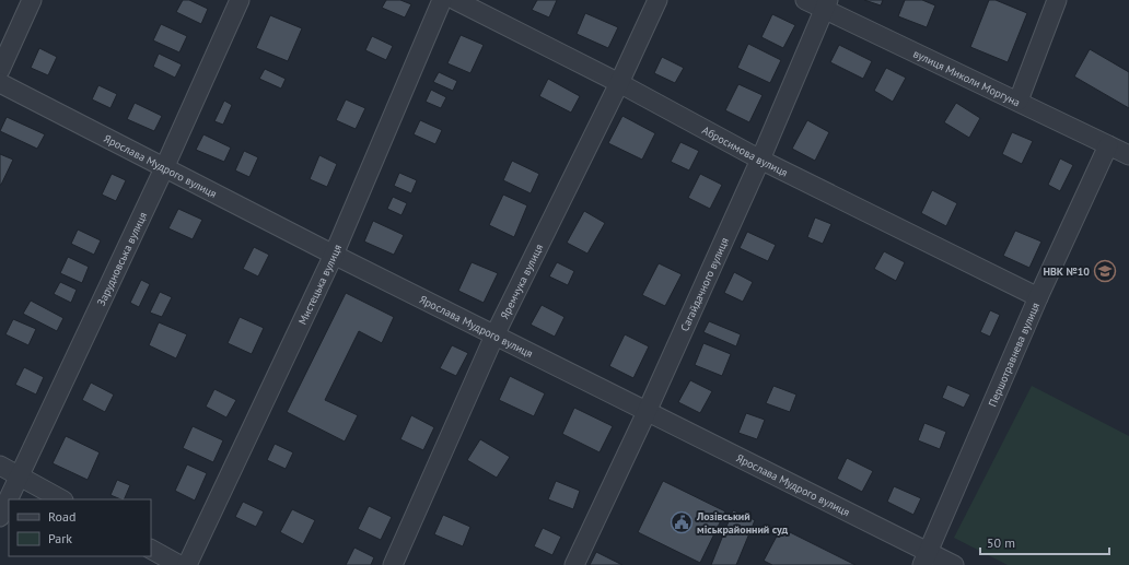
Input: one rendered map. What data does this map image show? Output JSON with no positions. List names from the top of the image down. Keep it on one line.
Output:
{"streets":{"street":["вулиця Миколи Моргуна","Абросимова вулиця","Ярослава Мудрого вулиця","Зарудновська вулиця","Яремчука вулиця","Мистецька вулиця","Сагайдачного вулиця","Першотравнева вулиця"]},"crossings":[["вулиця Миколи Моргуна","Сагайдачного вулиця"],["вулиця Миколи Моргуна","Першотравнева вулиця"],["Абросимова вулиця","Яремчука вулиця"],["Абросимова вулиця","Сагайдачного вулиця"],["Абросимова вулиця","Першотравнева вулиця"],["Ярослава Мудрого вулиця","Зарудновська вулиця"],["Ярослава Мудрого вулиця","Яремчука вулиця"],["Ярослава Мудрого вулиця","Мистецька вулиця"],["Ярослава Мудрого вулиця","Сагайдачного вулиця"],["Ярослава Мудрого вулиця","Першотравнева вулиця"]],"places":{"school or university":["НВК №10"],"public building":["Лозівський міськрайонний суд"]},"legend":["Road","Park"],"scale_bar":"50 m"}
